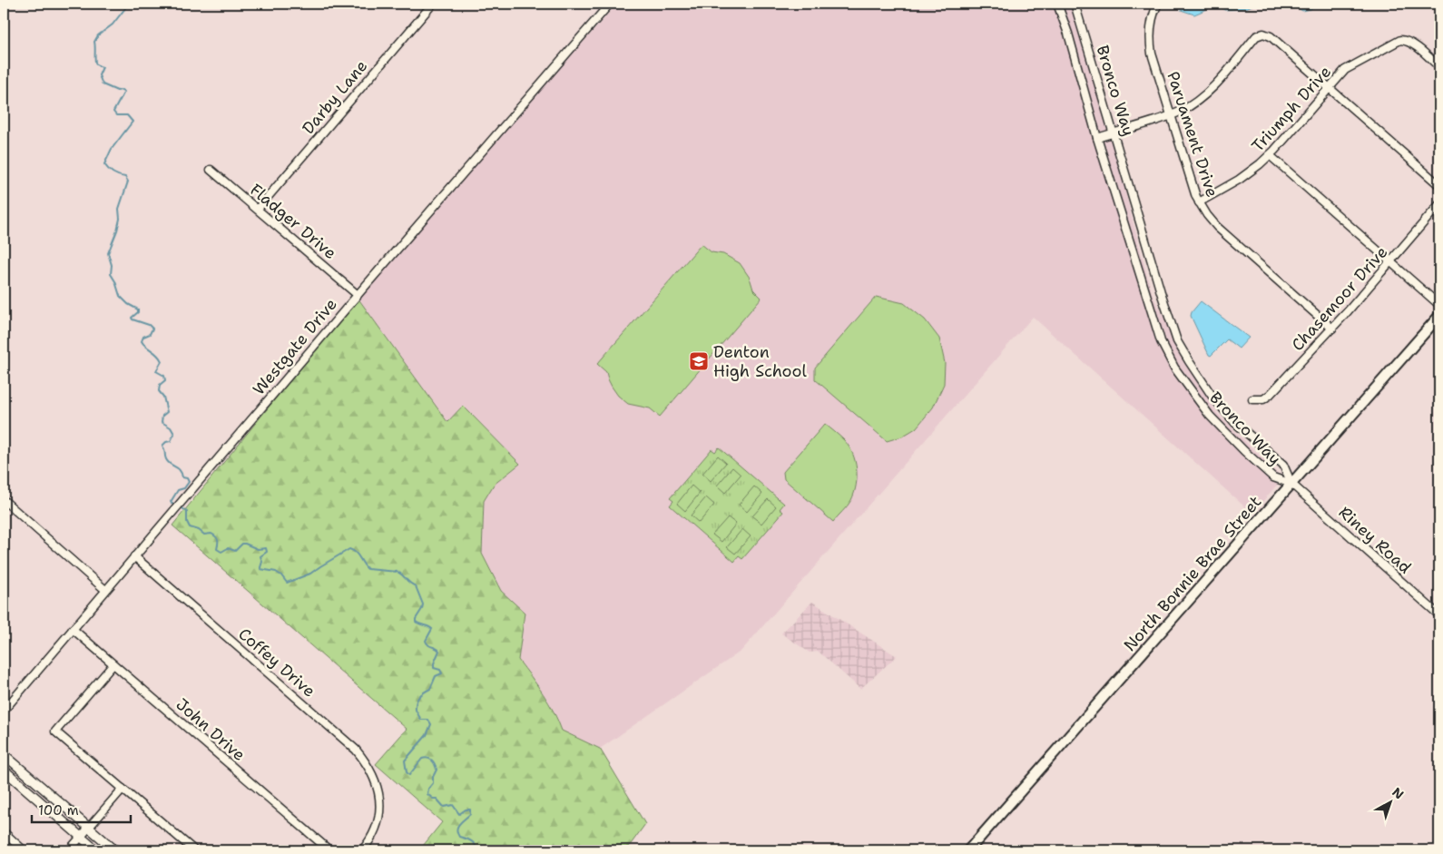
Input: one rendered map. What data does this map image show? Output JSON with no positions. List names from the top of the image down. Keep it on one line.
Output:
{"streets":{"main road":["North Bonnie Brae Street"],"street":["Bronco Way","Darby Lane","Triumph Drive","Paruament Drive","Fladger Drive","Chasemoor Drive","Westgate Drive","Riney Road","Coffey Drive","John Drive"]},"crossings":[["Bronco Way","Riney Road"],["Bronco Way","North Bonnie Brae Street"],["Darby Lane","Fladger Drive"],["Triumph Drive","Paruament Drive"],["Paruament Drive","Chasemoor Drive"],["Fladger Drive","Westgate Drive"],["Westgate Drive","Coffey Drive"],["Westgate Drive","John Drive"],["Riney Road","North Bonnie Brae Street"]],"places":{"school or university":["Denton High School"]},"scale_bar":"100 m","north":"top right"}
